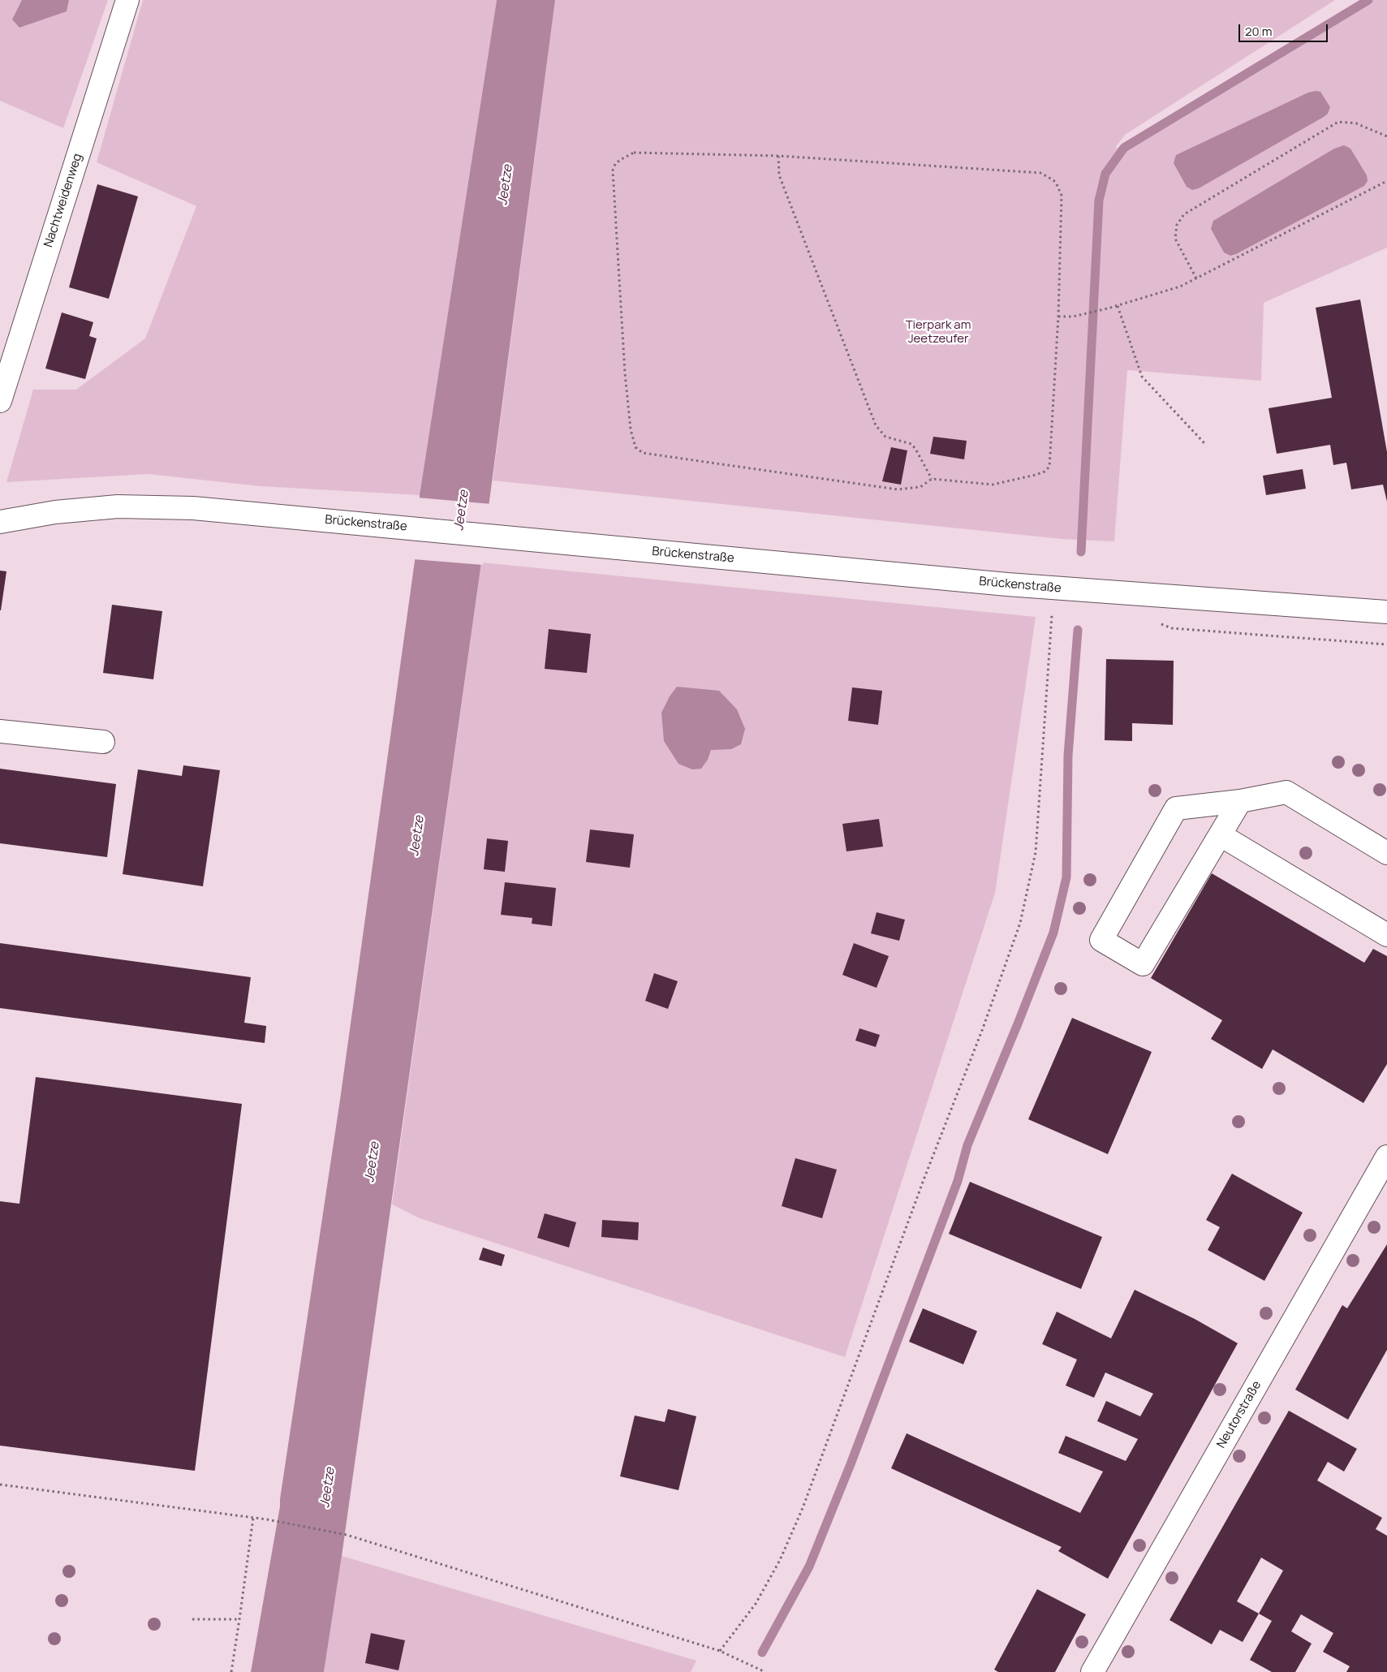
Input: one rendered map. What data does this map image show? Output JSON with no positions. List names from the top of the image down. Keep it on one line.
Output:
{"streets":{"main road":["Nachtweidenweg","Brückenstraße","Neutorstraße"]},"water":["Jeetze"],"parks":["Tierpark am Jeetzeufer"],"scale_bar":"20 m"}
